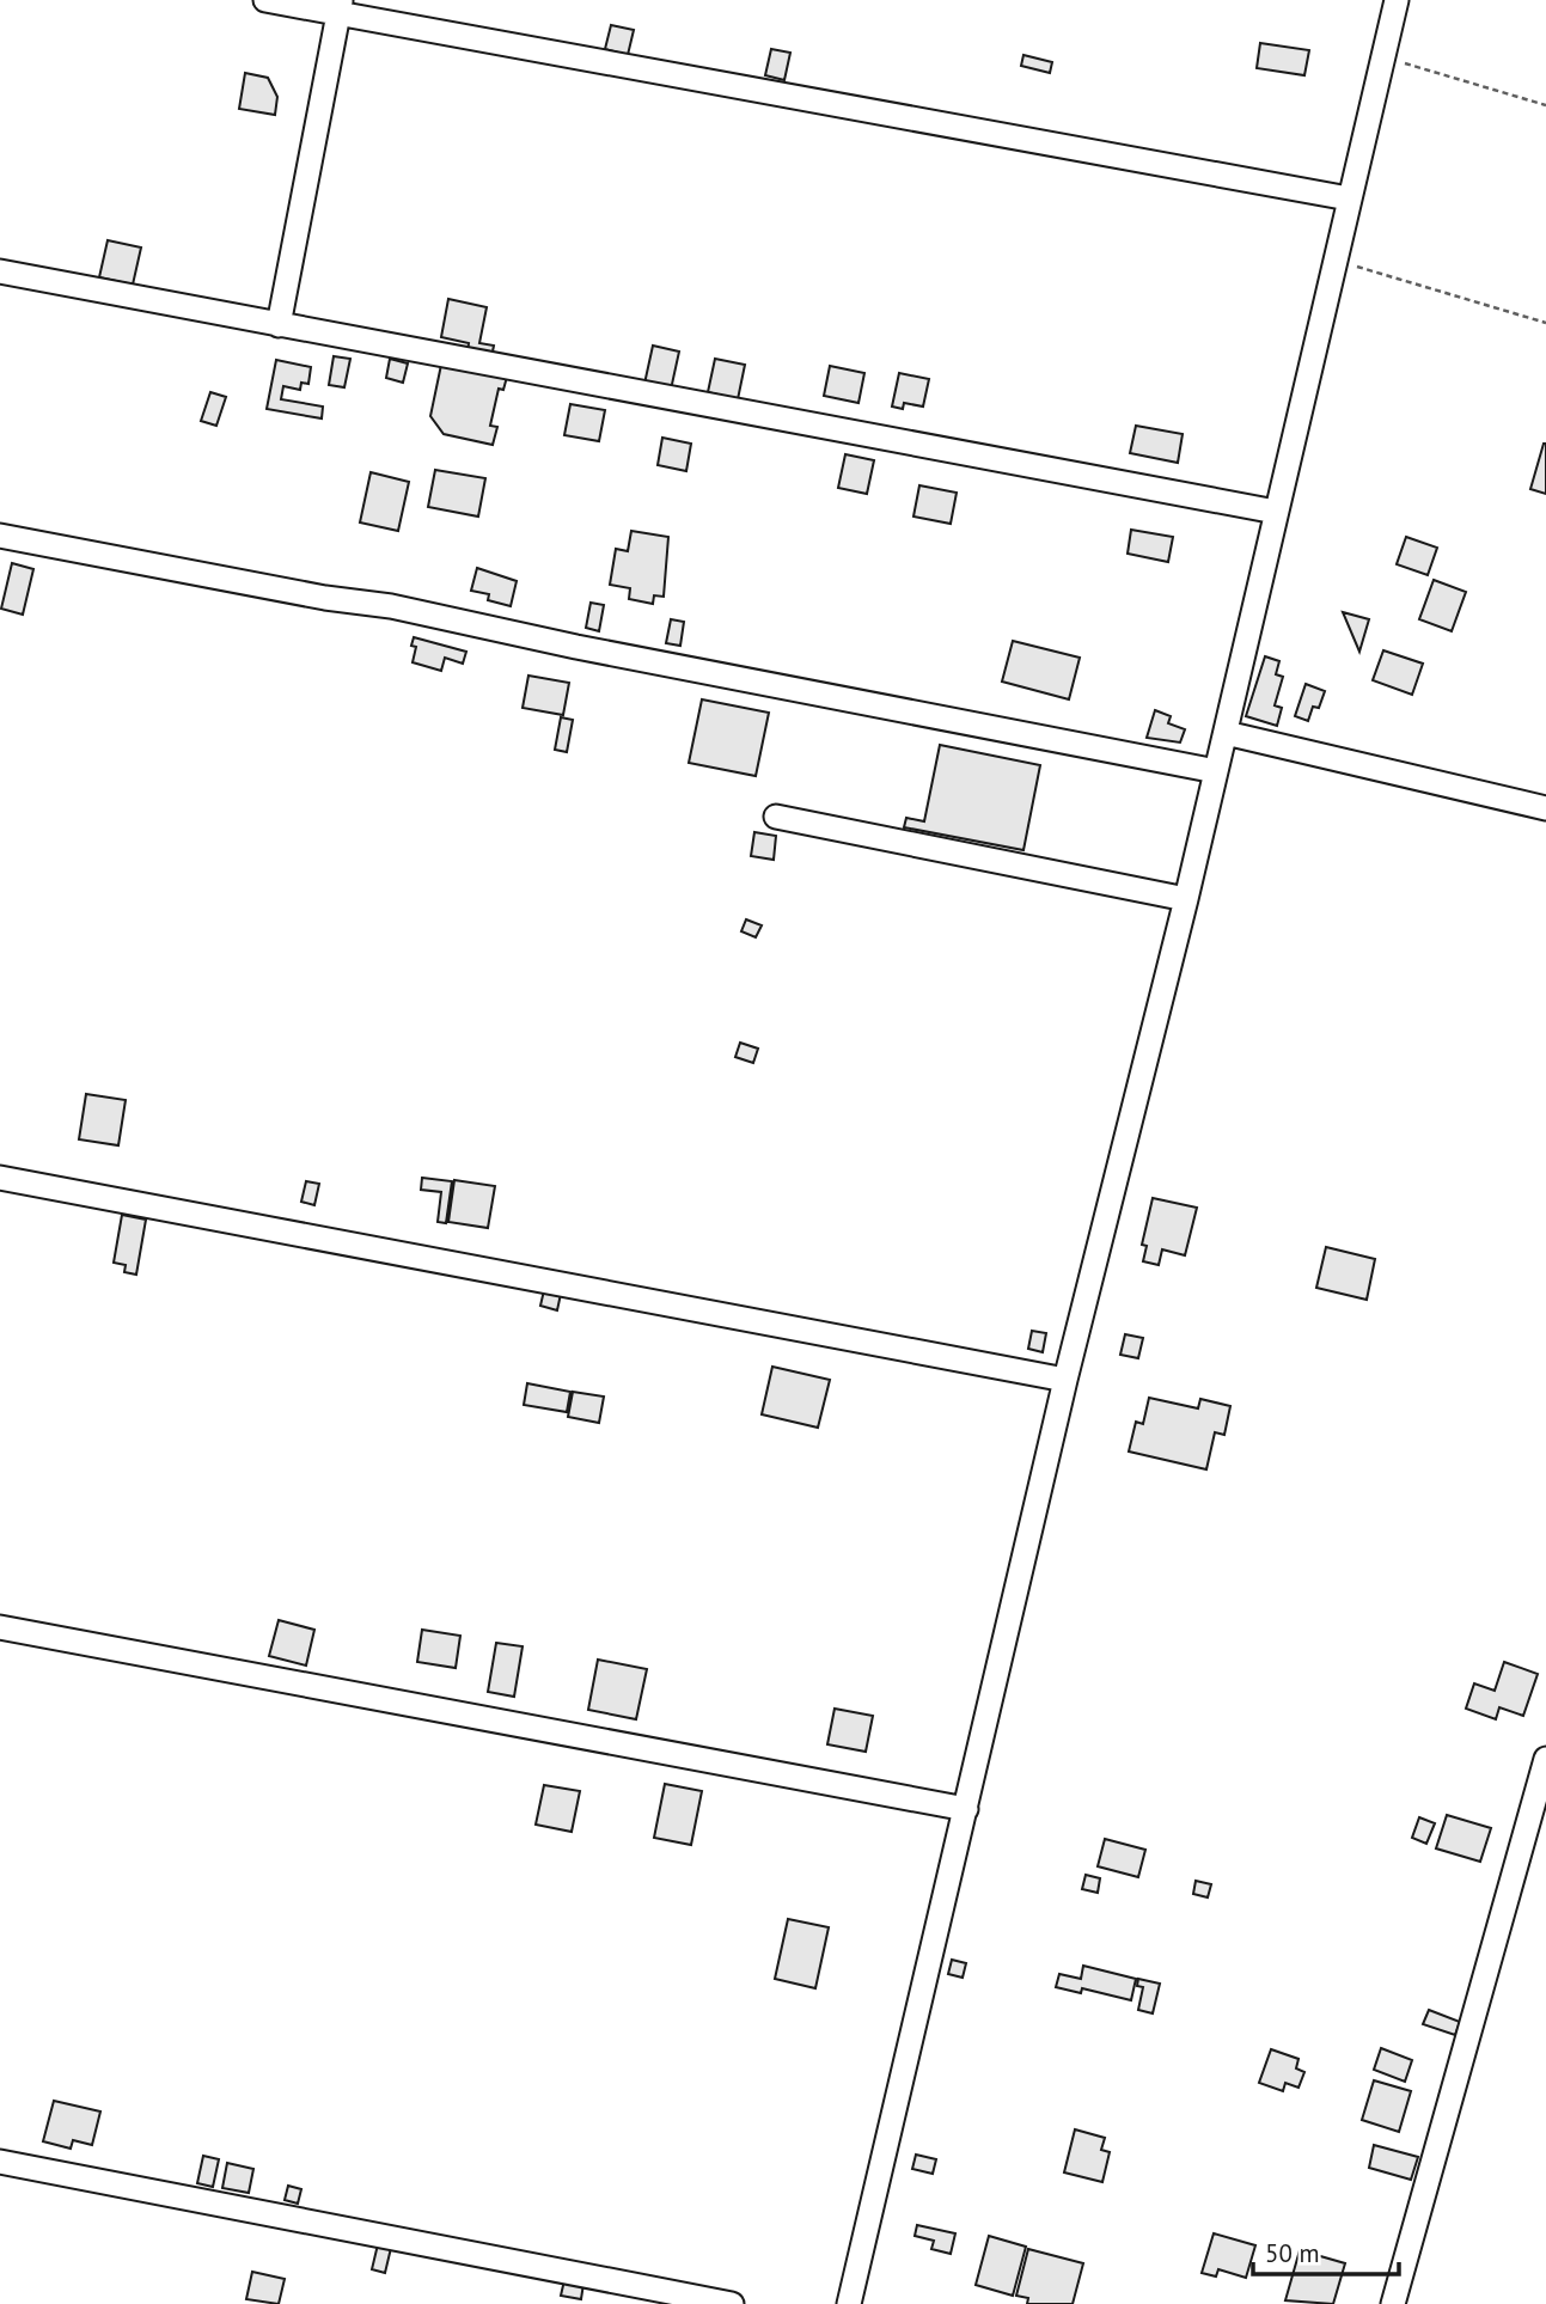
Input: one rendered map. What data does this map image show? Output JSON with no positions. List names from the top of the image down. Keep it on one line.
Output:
{"scale_bar":"50 m"}
